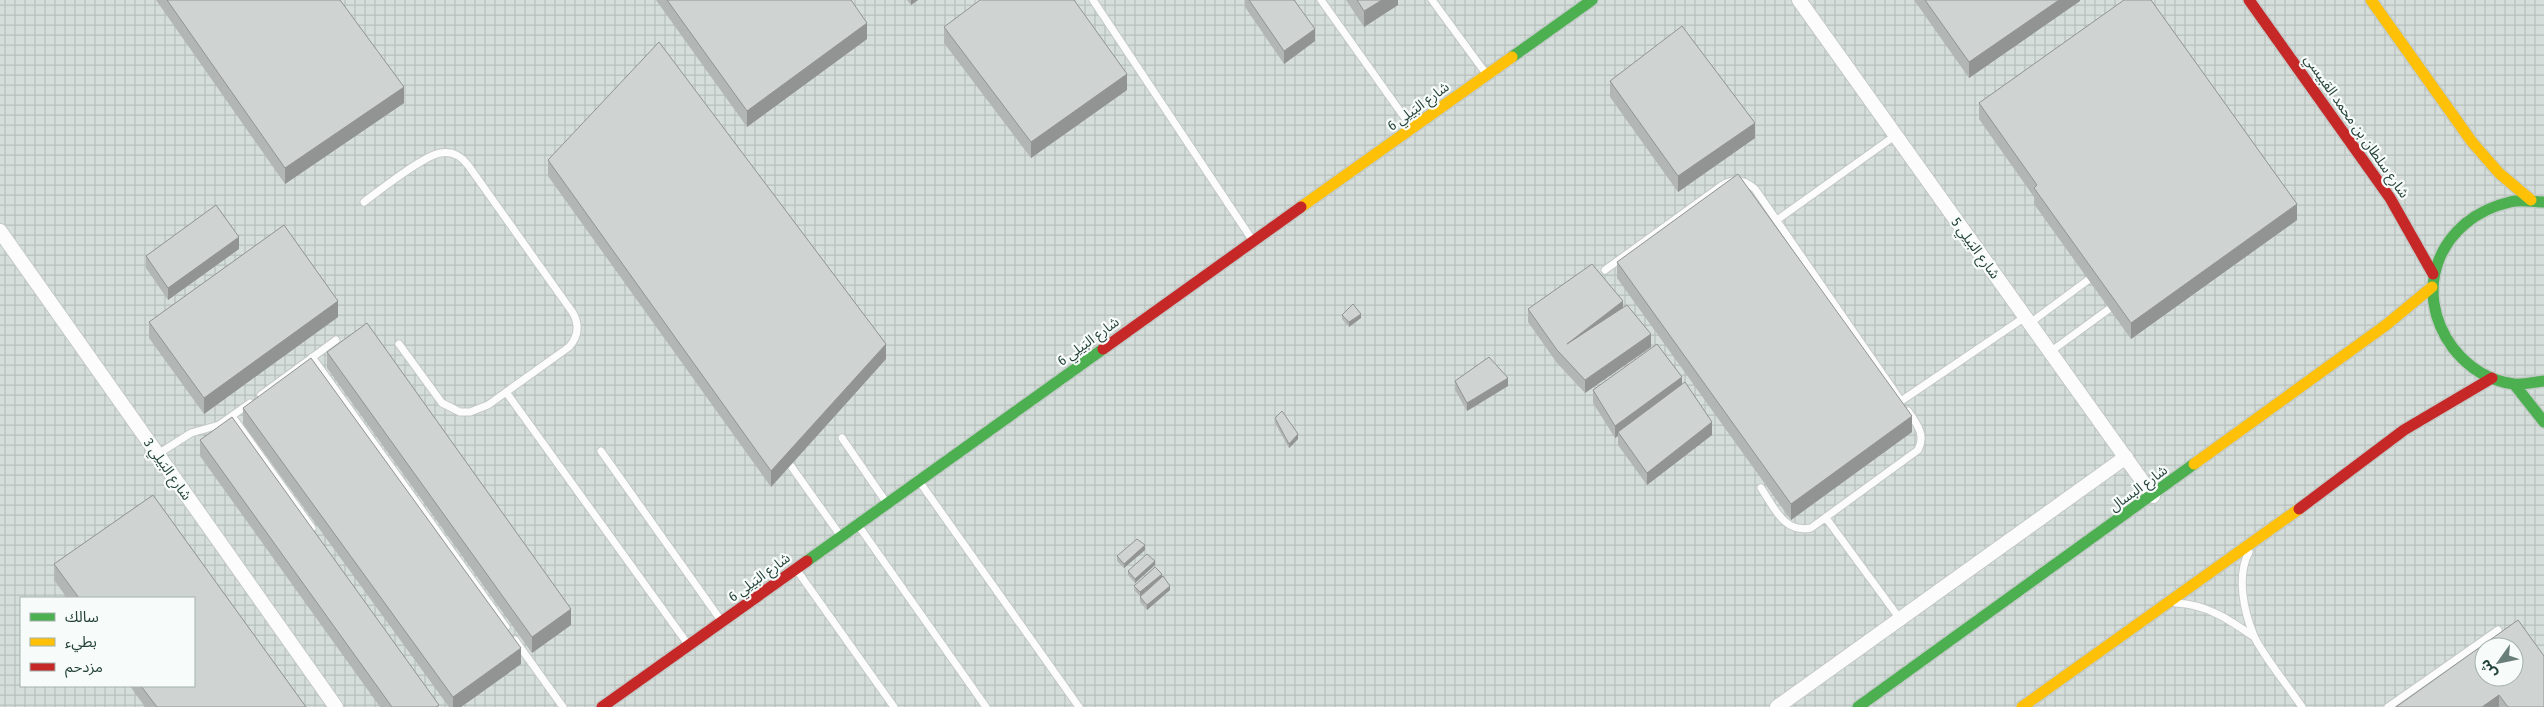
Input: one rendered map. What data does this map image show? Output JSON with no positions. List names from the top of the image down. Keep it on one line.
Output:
{"streets":{"street":["شارع البَيلِي 6","شارع سلطان بن محمد القبيسي","شارع البَيلِي 5","شارع البَيلِي 3","شارع البسال"]},"crossings":[["شارع البَيلِي 5","شارع البسال"]],"legend":["سالك","بطيء","مزدحم"],"north":"bottom left"}
